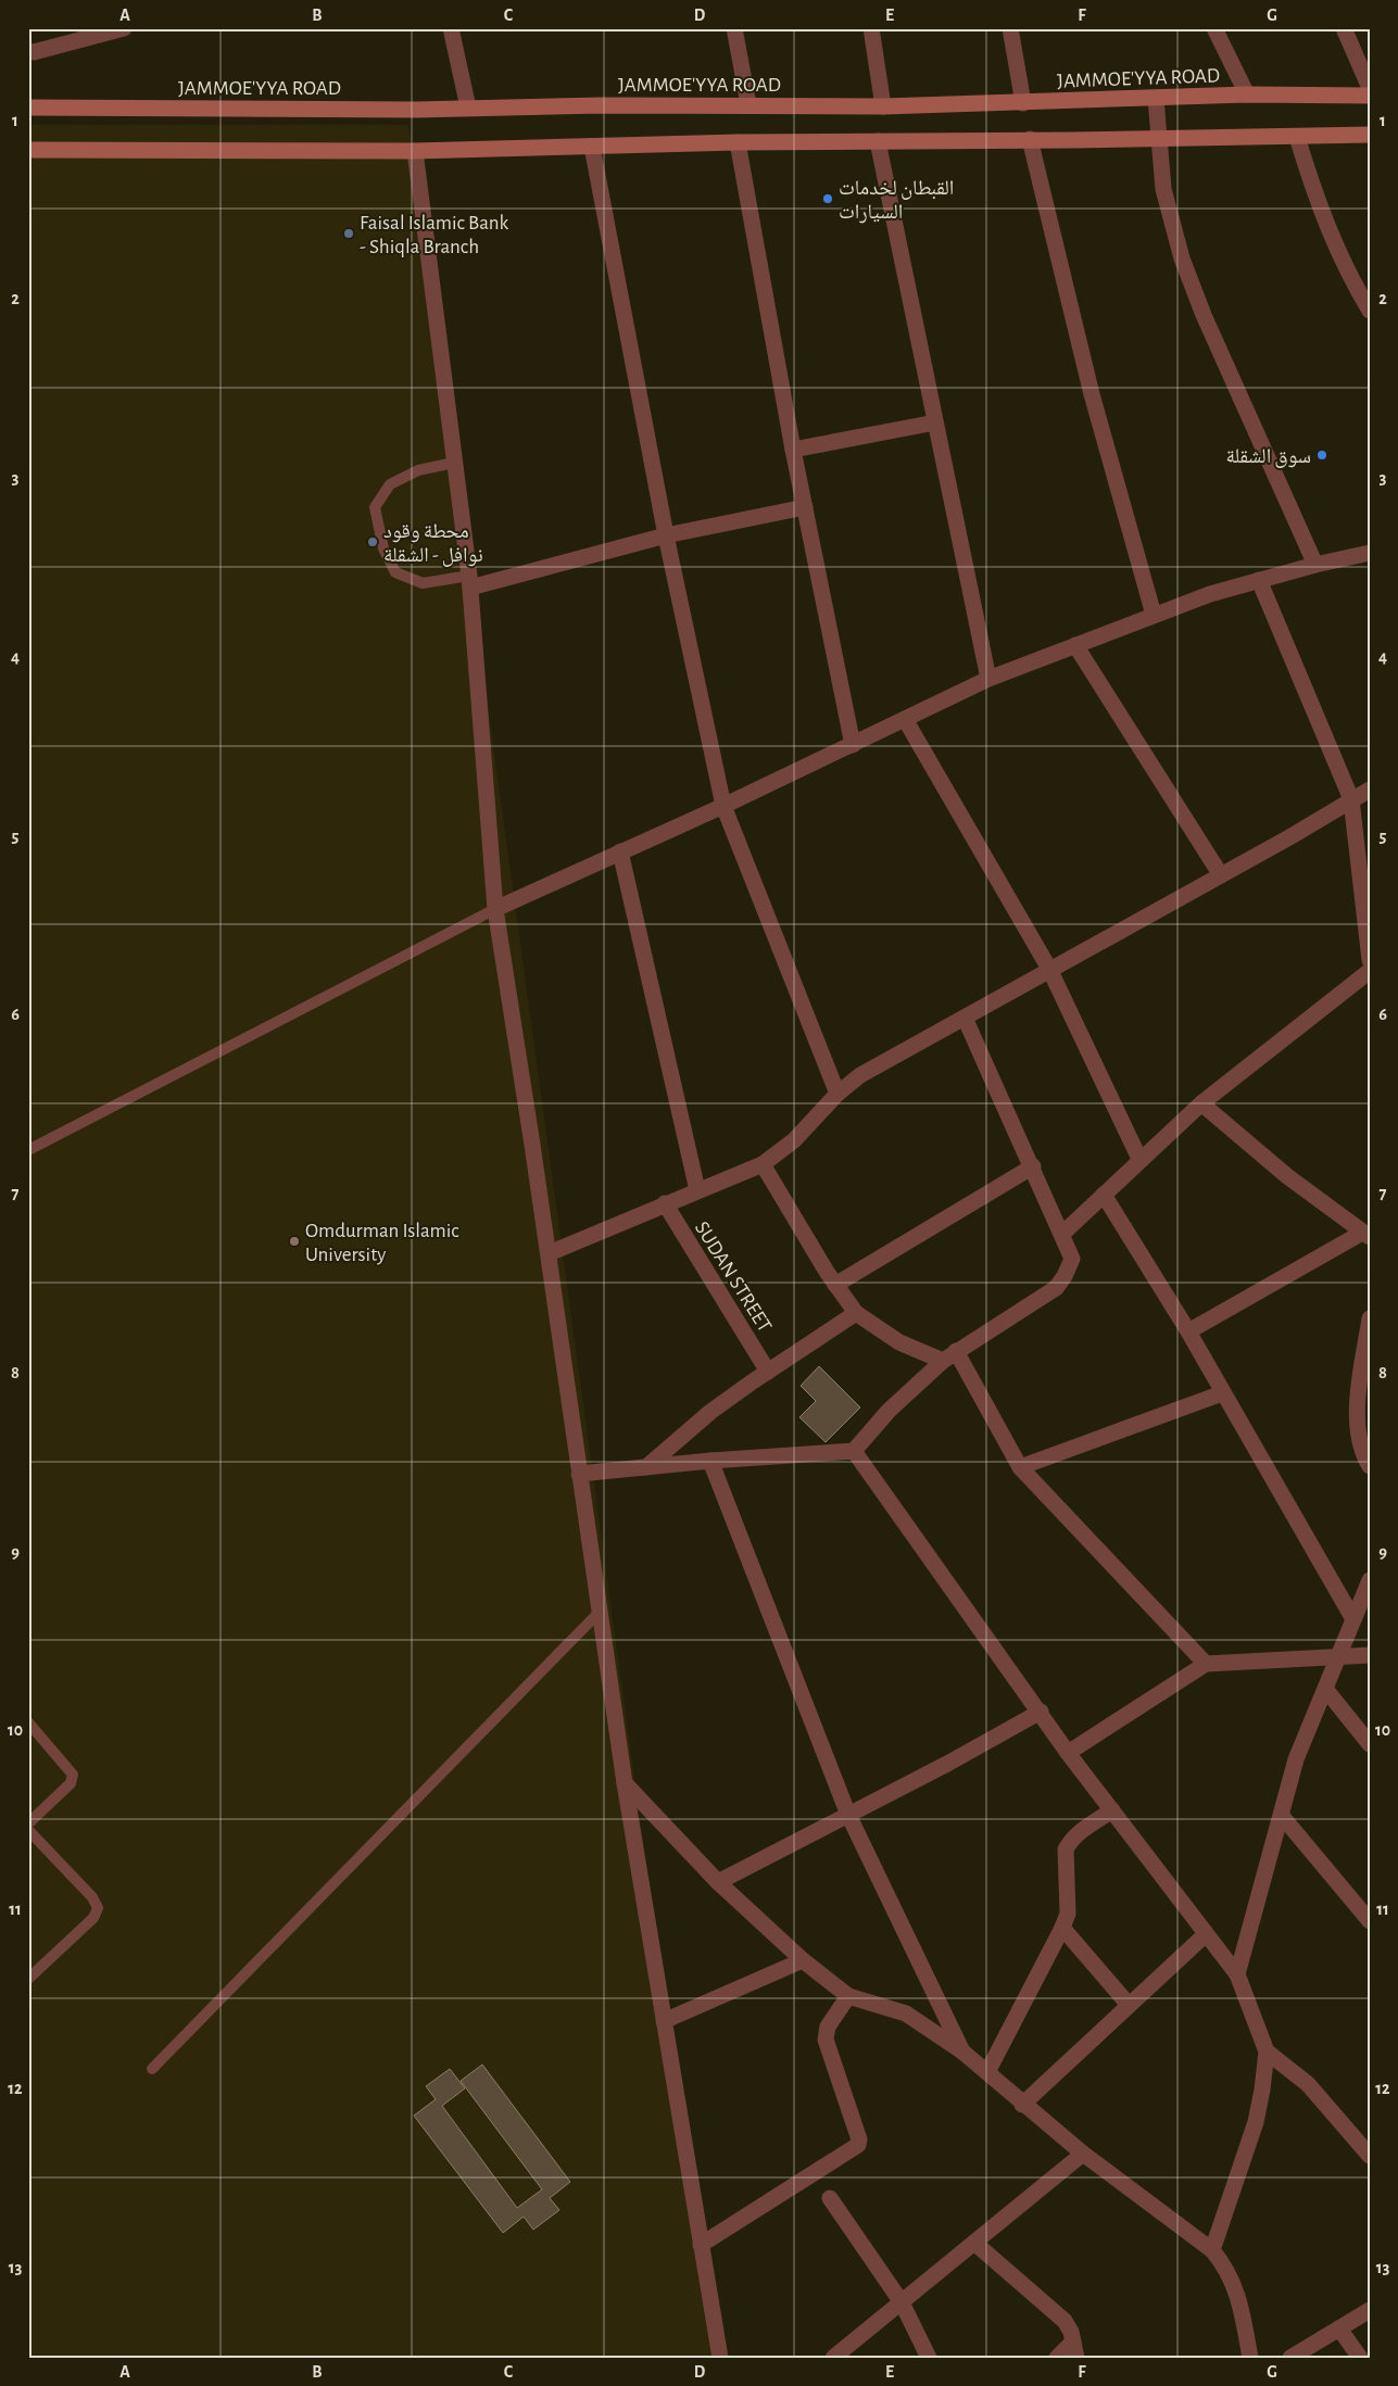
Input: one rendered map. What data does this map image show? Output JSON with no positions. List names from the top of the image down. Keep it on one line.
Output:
{"streets":{"main road":["JAMMOE'YYA ROAD"],"street":["SUDAN STREET"]},"places":["القبطان لخدمات السيارات","Faisal Islamic Bank - Shiqla Branch","سوق الشقلة","محطة وقود نوافل - الشقلة","Omdurman Islamic University"],"grid":{"columns":["A","B","C","D","E","F","G"],"rows":["1","2","3","4","5","6","7","8","9","10","11","12","13"]}}
